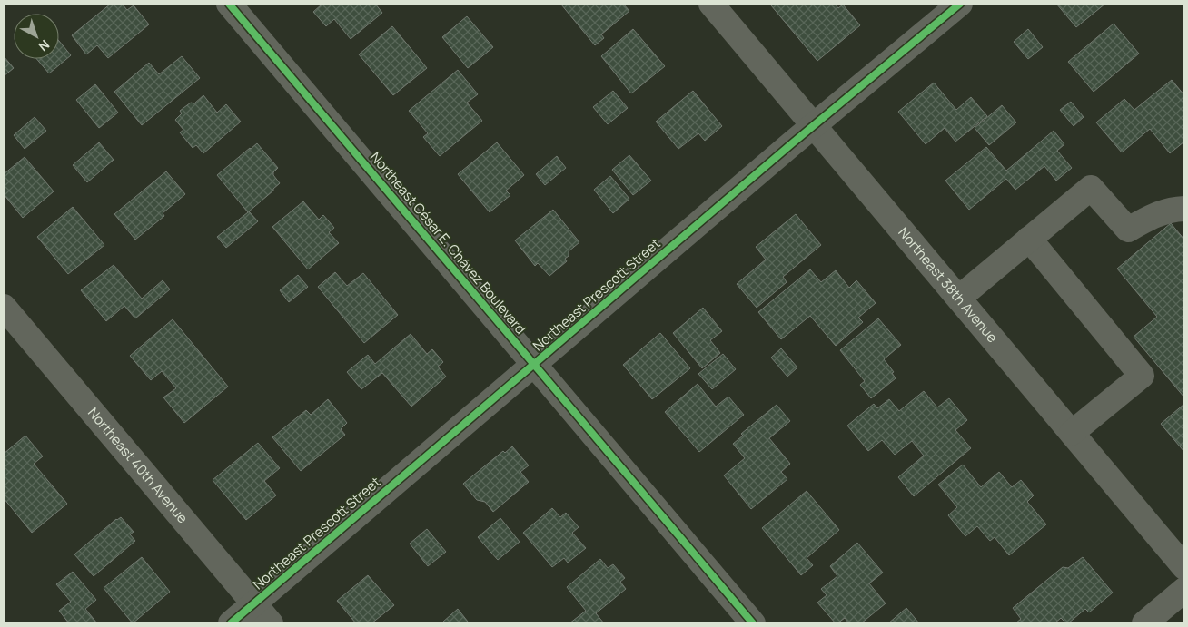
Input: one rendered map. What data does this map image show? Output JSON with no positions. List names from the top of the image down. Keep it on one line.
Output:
{"streets":{"street":["Northeast César E. Chávez Boulevard","Northeast 38th Avenue","Northeast Prescott Street","Northeast 40th Avenue"]},"crossings":[["Northeast César E. Chávez Boulevard","Northeast Prescott Street"],["Northeast 38th Avenue","Northeast Prescott Street"],["Northeast Prescott Street","Northeast 40th Avenue"]],"north":"bottom right"}
